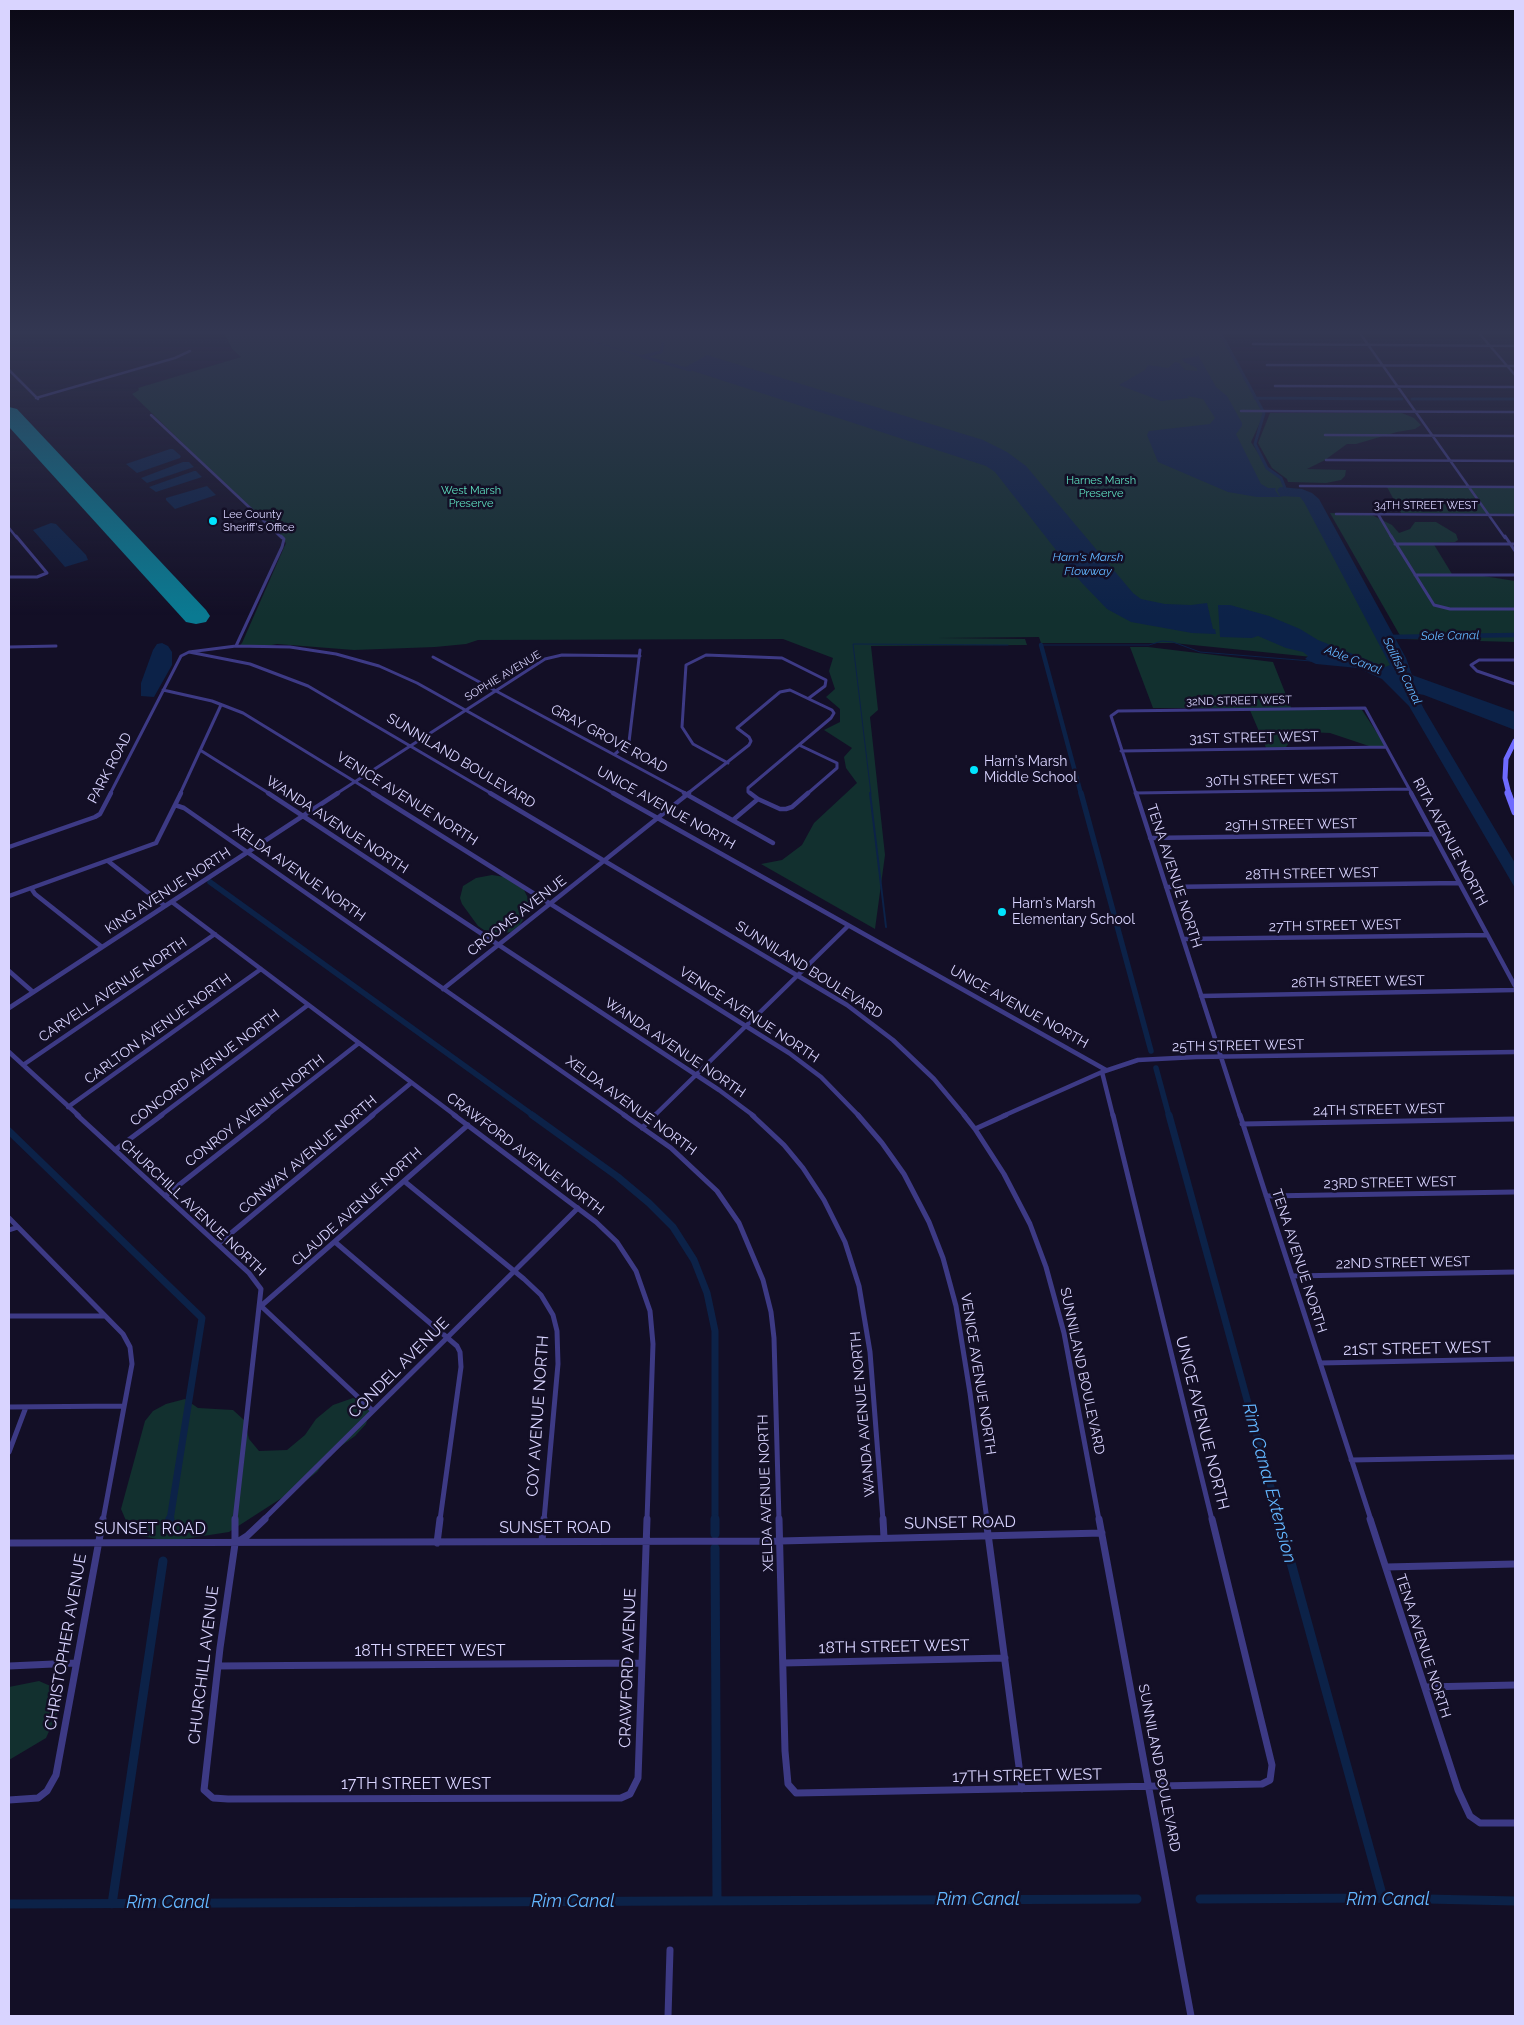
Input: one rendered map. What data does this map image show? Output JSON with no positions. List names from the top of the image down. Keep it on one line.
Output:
{"streets":{"street":["34TH STREET WEST","SOPHIE AVENUE","32ND STREET WEST","31ST STREET WEST","GRAY GROVE ROAD","SUNNILAND BOULEVARD","PARK ROAD","30TH STREET WEST","VENICE AVENUE NORTH","UNICE AVENUE NORTH","WANDA AVENUE NORTH","29TH STREET WEST","RITA AVENUE NORTH","XELDA AVENUE NORTH","28TH STREET WEST","TENA AVENUE NORTH","KING AVENUE NORTH","CROOMS AVENUE","27TH STREET WEST","26TH STREET WEST","CARVELL AVENUE NORTH","CARLTON AVENUE NORTH","25TH STREET WEST","CONCORD AVENUE NORTH","24TH STREET WEST","CONROY AVENUE NORTH","CRAWFORD AVENUE NORTH","CONWAY AVENUE NORTH","23RD STREET WEST","CLAUDE AVENUE NORTH","CHURCHILL AVENUE NORTH","22ND STREET WEST","21ST STREET WEST","CONDEL AVENUE","COY AVENUE NORTH","SUNSET ROAD","CHRISTOPHER AVENUE","18TH STREET WEST","CHURCHILL AVENUE","CRAWFORD AVENUE","17TH STREET WEST"]},"crossings":[["SOPHIE AVENUE","GRAY GROVE ROAD"],["SOPHIE AVENUE","UNICE AVENUE NORTH"],["SOPHIE AVENUE","KING AVENUE NORTH"],["32ND STREET WEST","RITA AVENUE NORTH"],["32ND STREET WEST","TENA AVENUE NORTH"],["31ST STREET WEST","RITA AVENUE NORTH"],["31ST STREET WEST","TENA AVENUE NORTH"],["GRAY GROVE ROAD","CROOMS AVENUE"],["SUNNILAND BOULEVARD","PARK ROAD"],["SUNNILAND BOULEVARD","UNICE AVENUE NORTH"],["SUNNILAND BOULEVARD","KING AVENUE NORTH"],["SUNNILAND BOULEVARD","CROOMS AVENUE"],["SUNNILAND BOULEVARD","25TH STREET WEST"],["SUNNILAND BOULEVARD","SUNSET ROAD"],["SUNNILAND BOULEVARD","17TH STREET WEST"],["PARK ROAD","VENICE AVENUE NORTH"],["PARK ROAD","UNICE AVENUE NORTH"],["30TH STREET WEST","RITA AVENUE NORTH"],["30TH STREET WEST","TENA AVENUE NORTH"],["VENICE AVENUE NORTH","KING AVENUE NORTH"],["VENICE AVENUE NORTH","CROOMS AVENUE"],["VENICE AVENUE NORTH","SUNSET ROAD"],["VENICE AVENUE NORTH","18TH STREET WEST"],["VENICE AVENUE NORTH","17TH STREET WEST"],["UNICE AVENUE NORTH","KING AVENUE NORTH"],["UNICE AVENUE NORTH","CROOMS AVENUE"],["UNICE AVENUE NORTH","25TH STREET WEST"],["UNICE AVENUE NORTH","17TH STREET WEST"],["WANDA AVENUE NORTH","KING AVENUE NORTH"],["WANDA AVENUE NORTH","CROOMS AVENUE"],["WANDA AVENUE NORTH","SUNSET ROAD"],["29TH STREET WEST","RITA AVENUE NORTH"],["29TH STREET WEST","TENA AVENUE NORTH"],["RITA AVENUE NORTH","28TH STREET WEST"],["RITA AVENUE NORTH","27TH STREET WEST"],["XELDA AVENUE NORTH","KING AVENUE NORTH"],["XELDA AVENUE NORTH","CROOMS AVENUE"],["XELDA AVENUE NORTH","SUNSET ROAD"],["XELDA AVENUE NORTH","18TH STREET WEST"],["XELDA AVENUE NORTH","17TH STREET WEST"],["28TH STREET WEST","TENA AVENUE NORTH"],["TENA AVENUE NORTH","27TH STREET WEST"],["TENA AVENUE NORTH","26TH STREET WEST"],["TENA AVENUE NORTH","25TH STREET WEST"],["TENA AVENUE NORTH","24TH STREET WEST"],["TENA AVENUE NORTH","23RD STREET WEST"],["TENA AVENUE NORTH","22ND STREET WEST"],["TENA AVENUE NORTH","21ST STREET WEST"],["KING AVENUE NORTH","CRAWFORD AVENUE NORTH"],["CARVELL AVENUE NORTH","CRAWFORD AVENUE NORTH"],["CARVELL AVENUE NORTH","CHURCHILL AVENUE NORTH"],["CARLTON AVENUE NORTH","CRAWFORD AVENUE NORTH"],["CARLTON AVENUE NORTH","CHURCHILL AVENUE NORTH"],["CONCORD AVENUE NORTH","CRAWFORD AVENUE NORTH"],["CONCORD AVENUE NORTH","CHURCHILL AVENUE NORTH"],["CONROY AVENUE NORTH","CRAWFORD AVENUE NORTH"],["CONROY AVENUE NORTH","CHURCHILL AVENUE NORTH"],["CRAWFORD AVENUE NORTH","CONWAY AVENUE NORTH"],["CRAWFORD AVENUE NORTH","CLAUDE AVENUE NORTH"],["CRAWFORD AVENUE NORTH","CONDEL AVENUE"],["CRAWFORD AVENUE NORTH","SUNSET ROAD"],["CRAWFORD AVENUE NORTH","CRAWFORD AVENUE"],["CONWAY AVENUE NORTH","CHURCHILL AVENUE NORTH"],["CLAUDE AVENUE NORTH","CHURCHILL AVENUE NORTH"],["CLAUDE AVENUE NORTH","COY AVENUE NORTH"],["CHURCHILL AVENUE NORTH","CONDEL AVENUE"],["CHURCHILL AVENUE NORTH","SUNSET ROAD"],["CHURCHILL AVENUE NORTH","CHURCHILL AVENUE"],["CONDEL AVENUE","COY AVENUE NORTH"],["CONDEL AVENUE","SUNSET ROAD"],["CONDEL AVENUE","CHURCHILL AVENUE"],["COY AVENUE NORTH","SUNSET ROAD"],["SUNSET ROAD","CHRISTOPHER AVENUE"],["SUNSET ROAD","CHURCHILL AVENUE"],["SUNSET ROAD","CRAWFORD AVENUE"],["18TH STREET WEST","CHURCHILL AVENUE"],["18TH STREET WEST","CRAWFORD AVENUE"],["CHURCHILL AVENUE","17TH STREET WEST"],["CRAWFORD AVENUE","17TH STREET WEST"]],"water":["Harn's Marsh Flowway","Sole Canal","Able Canal","Sailfish Canal","Rim Canal Extension","Rim Canal"],"parks":["Harnes Marsh Preserve","West Marsh Preserve"],"places":["Lee County Sheriff's Office","Harn's Marsh Middle School","Harn's Marsh Elementary School"]}
